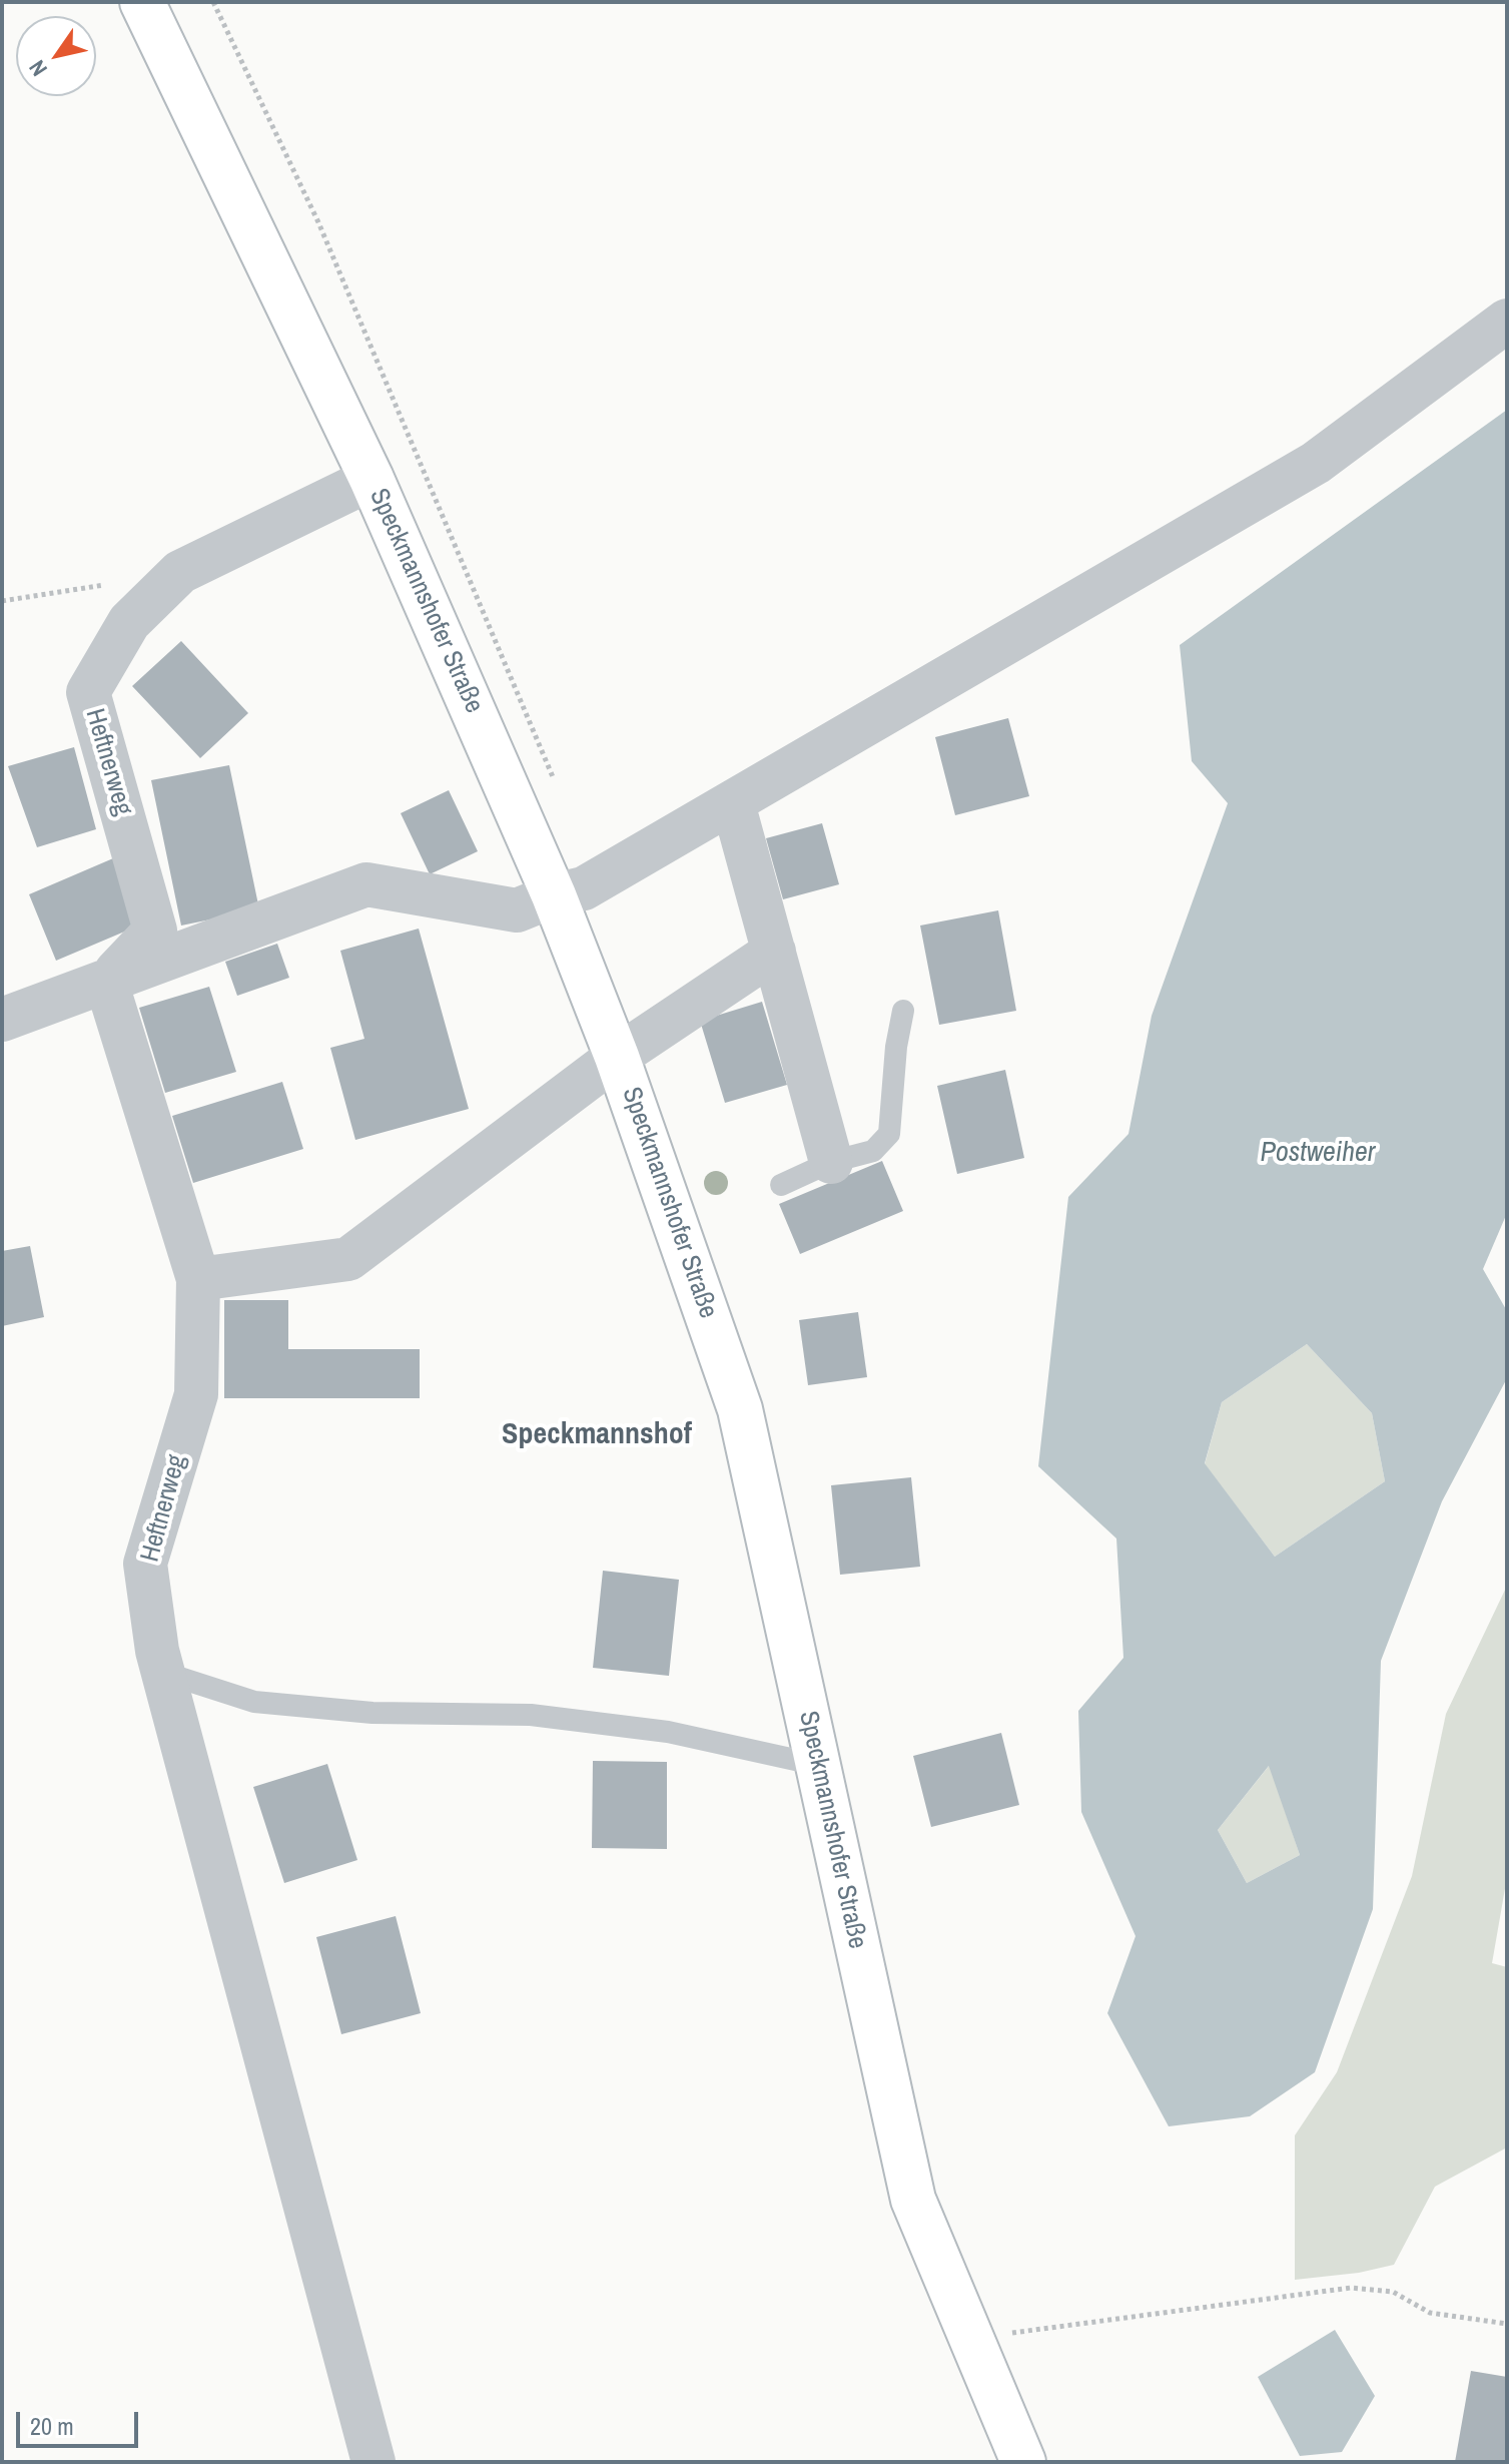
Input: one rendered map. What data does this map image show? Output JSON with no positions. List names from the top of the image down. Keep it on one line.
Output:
{"streets":{"street":["Speckmannshofer Straße","Heftnerweg"]},"crossings":[["Speckmannshofer Straße","Heftnerweg"]],"districts":["Speckmannshof"],"water":["Postweiher"],"scale_bar":"20 m","north":"bottom left"}
